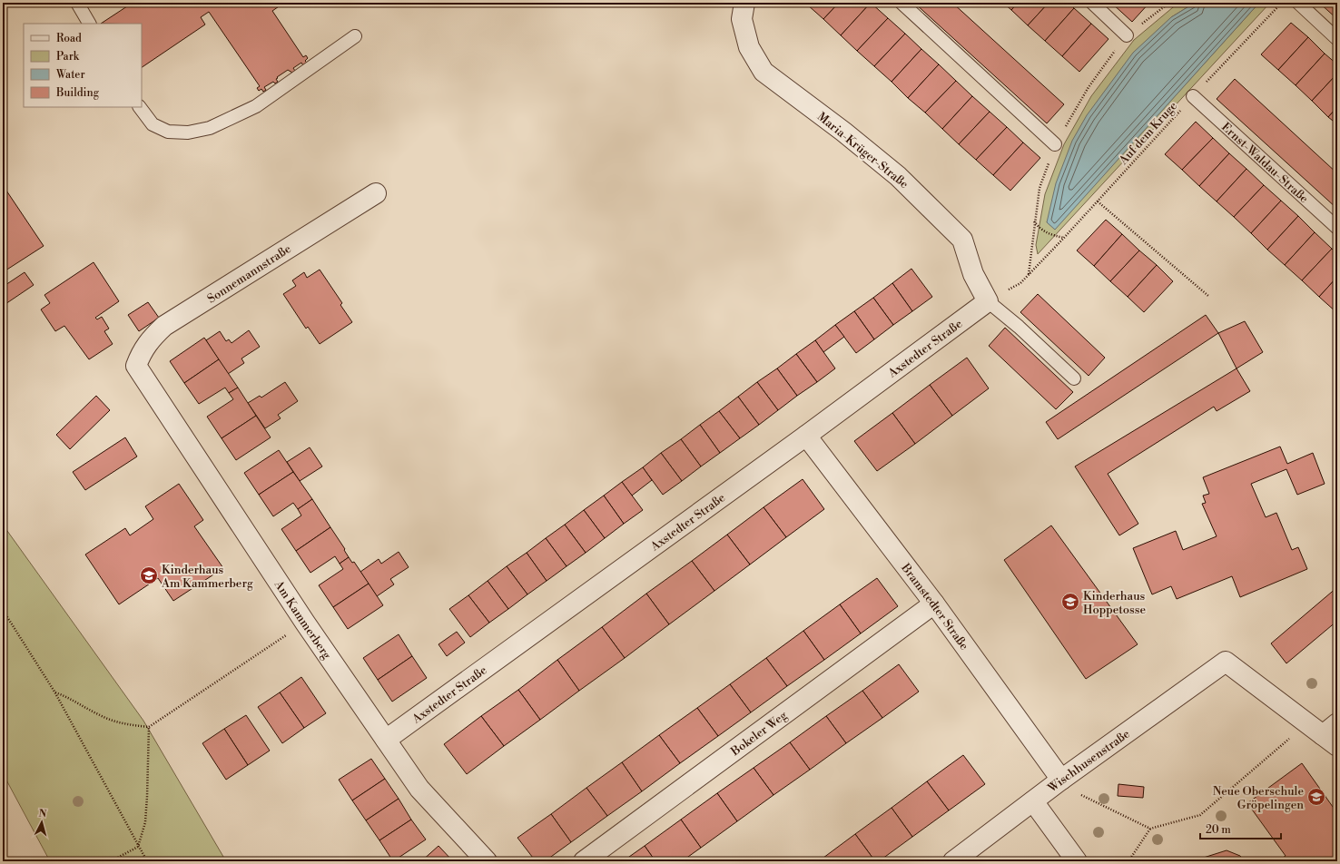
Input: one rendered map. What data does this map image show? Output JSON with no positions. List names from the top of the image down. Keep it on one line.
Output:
{"streets":{"street":["Maria-Krüger-Straße","Sonnemannstraße","Axstedter Straße","Bramstedter Straße","Am Kammerberg","Bokeler Weg","Wischhusenstraße"],"lane":["Ernst-Waldau-Straße"],"path":["Auf dem Kruge"]},"crossings":[["Auf dem Kruge","Maria-Krüger-Straße"],["Auf dem Kruge","Ernst-Waldau-Straße"],["Auf dem Kruge","Axstedter Straße"],["Maria-Krüger-Straße","Axstedter Straße"],["Sonnemannstraße","Am Kammerberg"],["Axstedter Straße","Bramstedter Straße"],["Axstedter Straße","Am Kammerberg"],["Bramstedter Straße","Bokeler Weg"],["Bramstedter Straße","Wischhusenstraße"]],"places":{"school or university":["Kinderhaus Am Kammerberg","Kinderhaus Hoppetosse","Neue Oberschule Gröpelingen"]},"legend":["Road","Park","Water","Building"],"scale_bar":"20 m","north":"top"}
